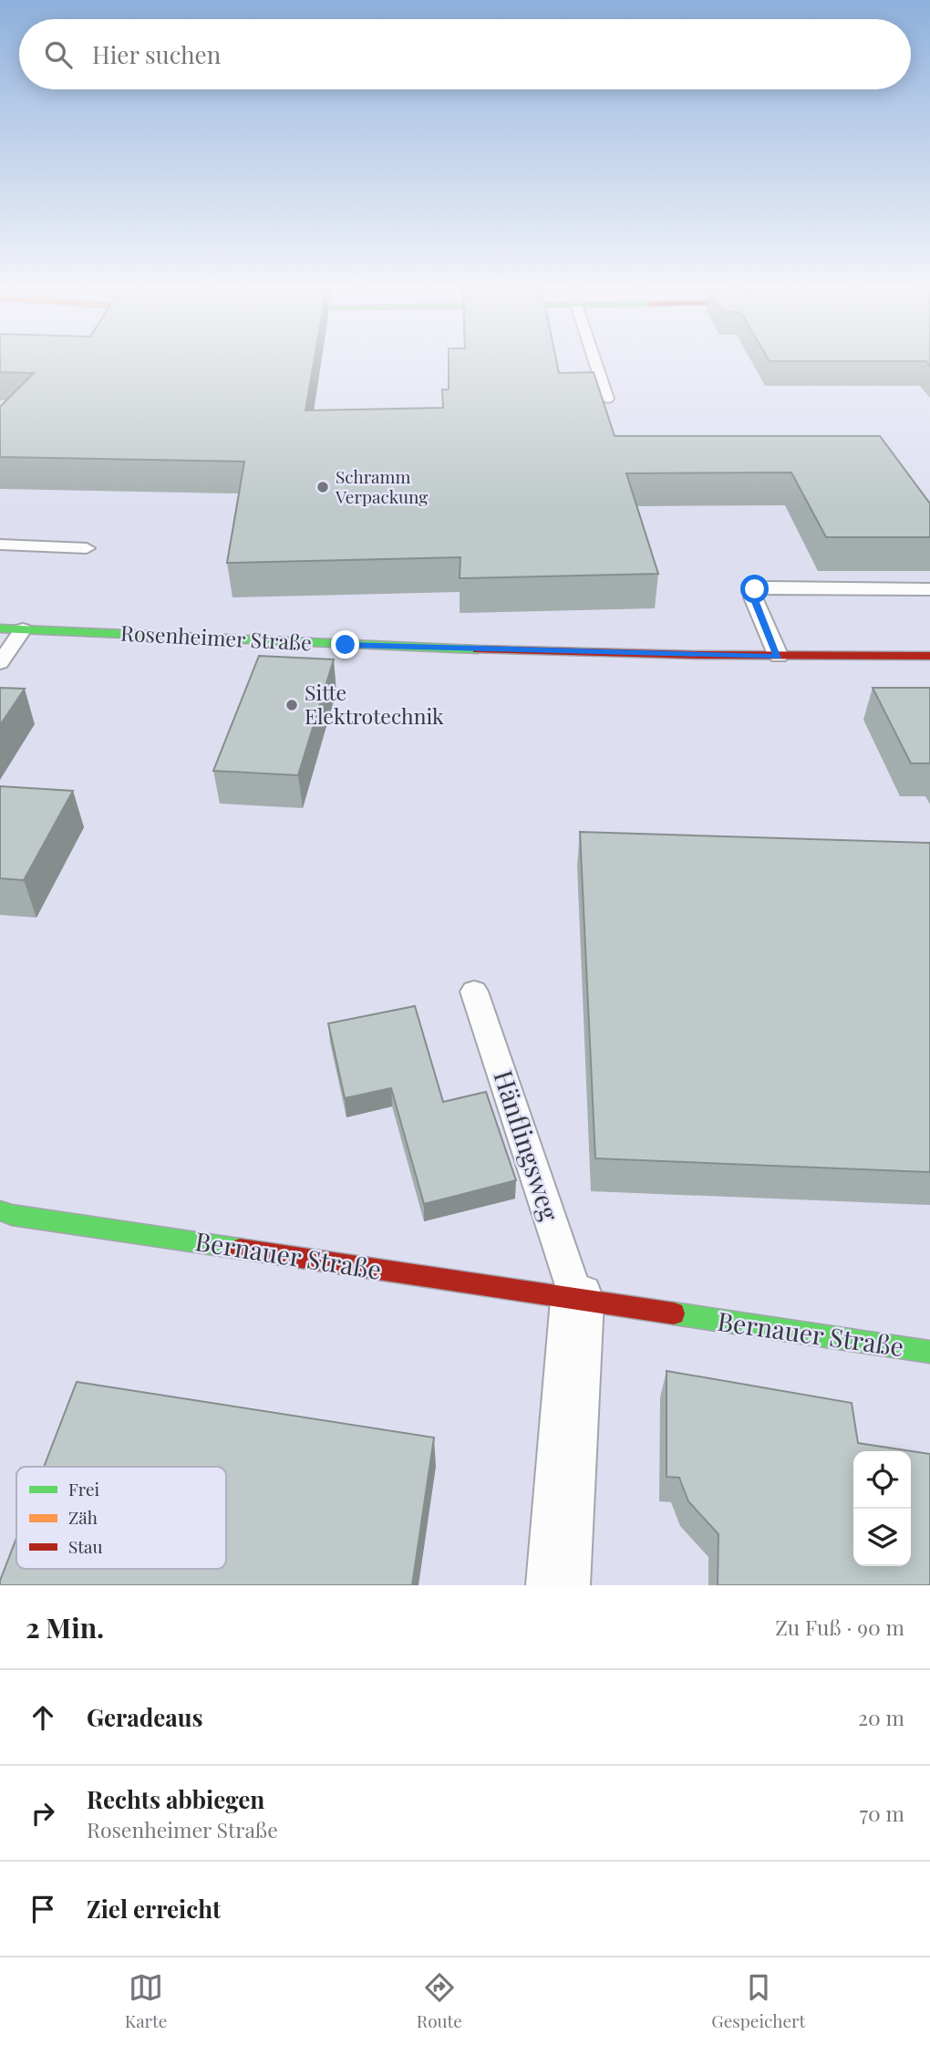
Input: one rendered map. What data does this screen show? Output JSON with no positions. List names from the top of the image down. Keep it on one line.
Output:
{"streets":{"street":["Rosenheimer Straße","Bernauer Straße"],"lane":["Hänflingsweg"]},"crossings":[["Hänflingsweg","Bernauer Straße"]],"places":["Schramm Verpackung","Sitte Elektrotechnik"],"legend":["Frei","Zäh","Stau"],"page":{"search":"Hier suchen","heading":["2 Min.","Zu Fuß · 90 m"],"list":[["Geradeaus","20 m"],["Rechts abbiegen","Rosenheimer Straße","70 m"],"Ziel erreicht"],"nav":["Karte","Route","Gespeichert"]}}
